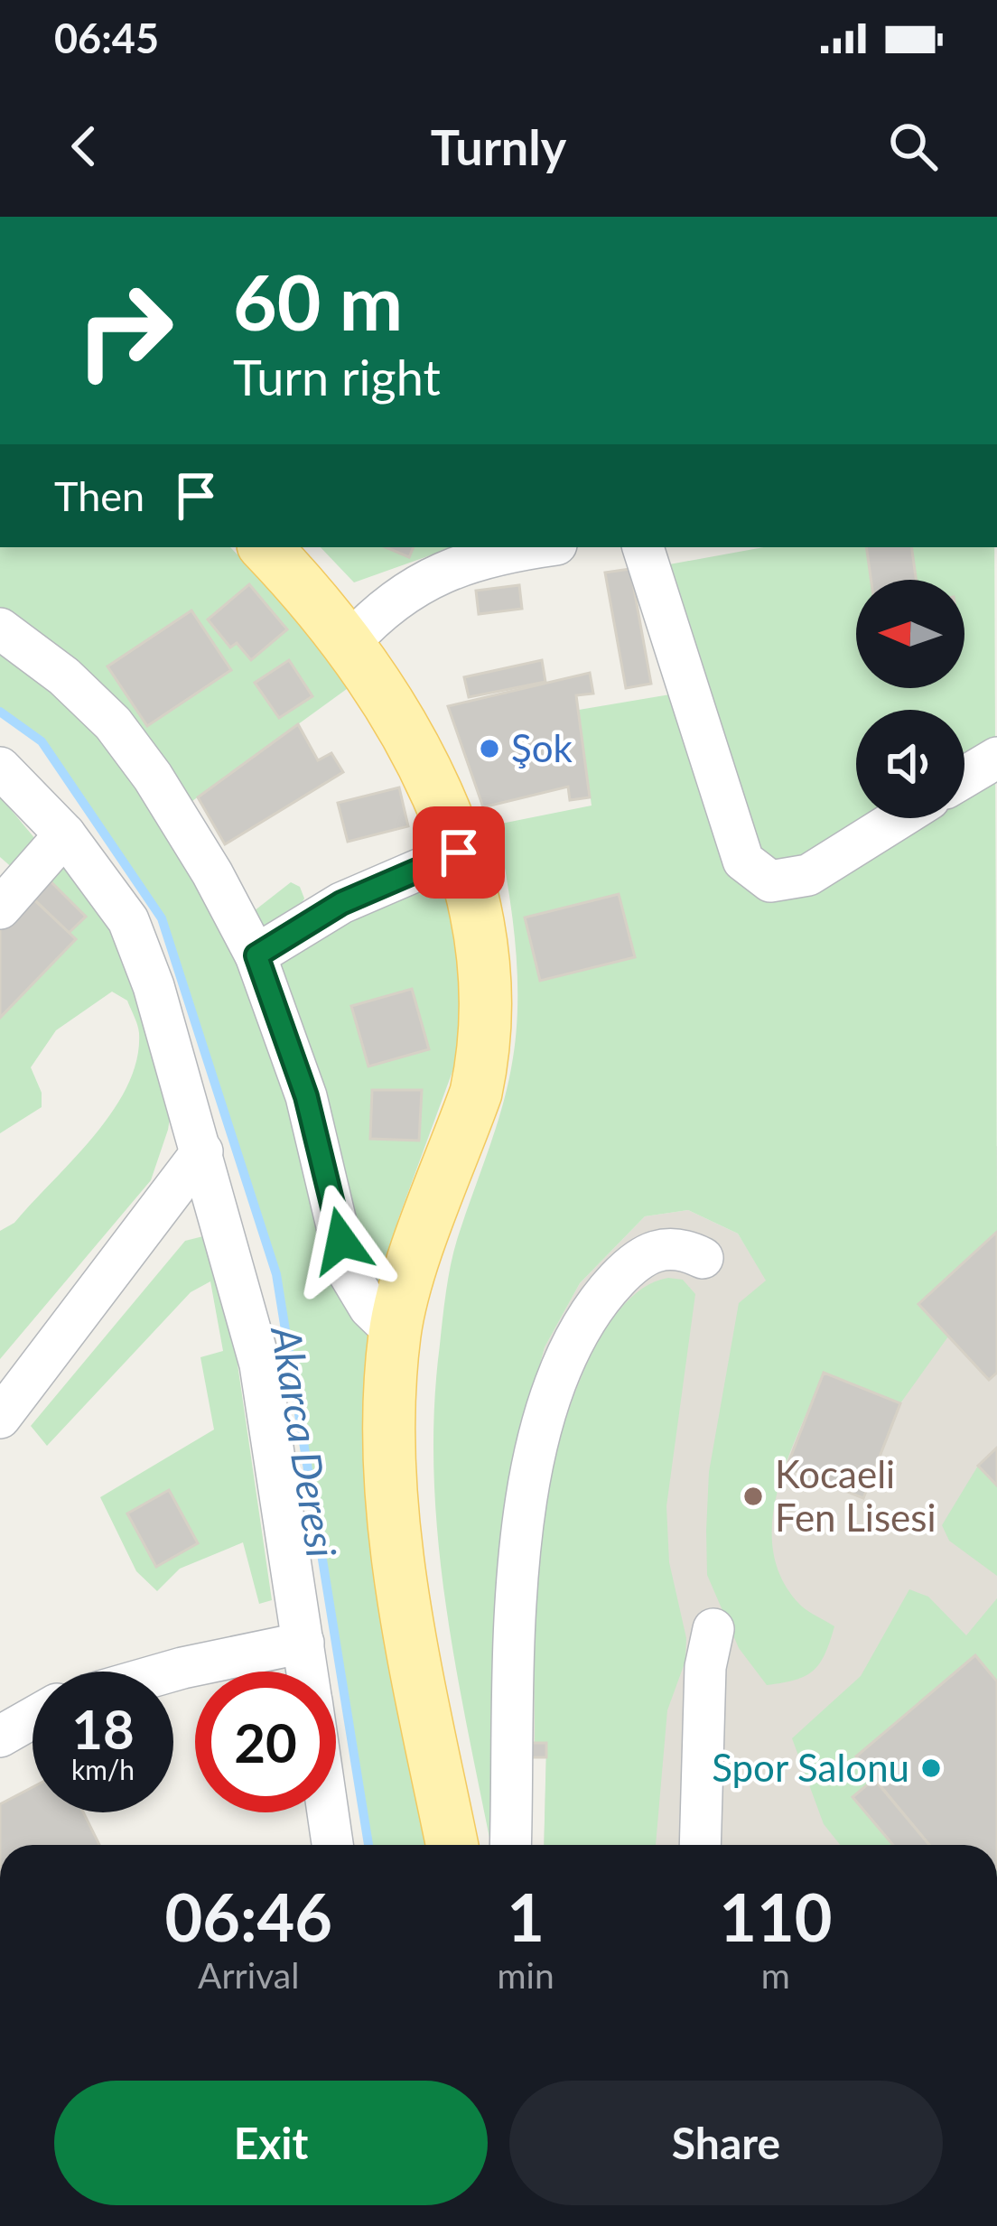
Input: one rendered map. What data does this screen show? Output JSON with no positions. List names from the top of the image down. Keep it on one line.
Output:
{"water":["Akarca Deresi"],"places":["Şok","Kocaeli Fen Lisesi","Spor Salonu"],"north":"left","page":{"status":"06:45","header":"Turnly","turn":["60 m","Turn right"],"then":"Then","speed":"18 km/h","limit":"20","eta":["06:46","Arrival","1","min","110","m"],"buttons":["Exit","Share"]}}
